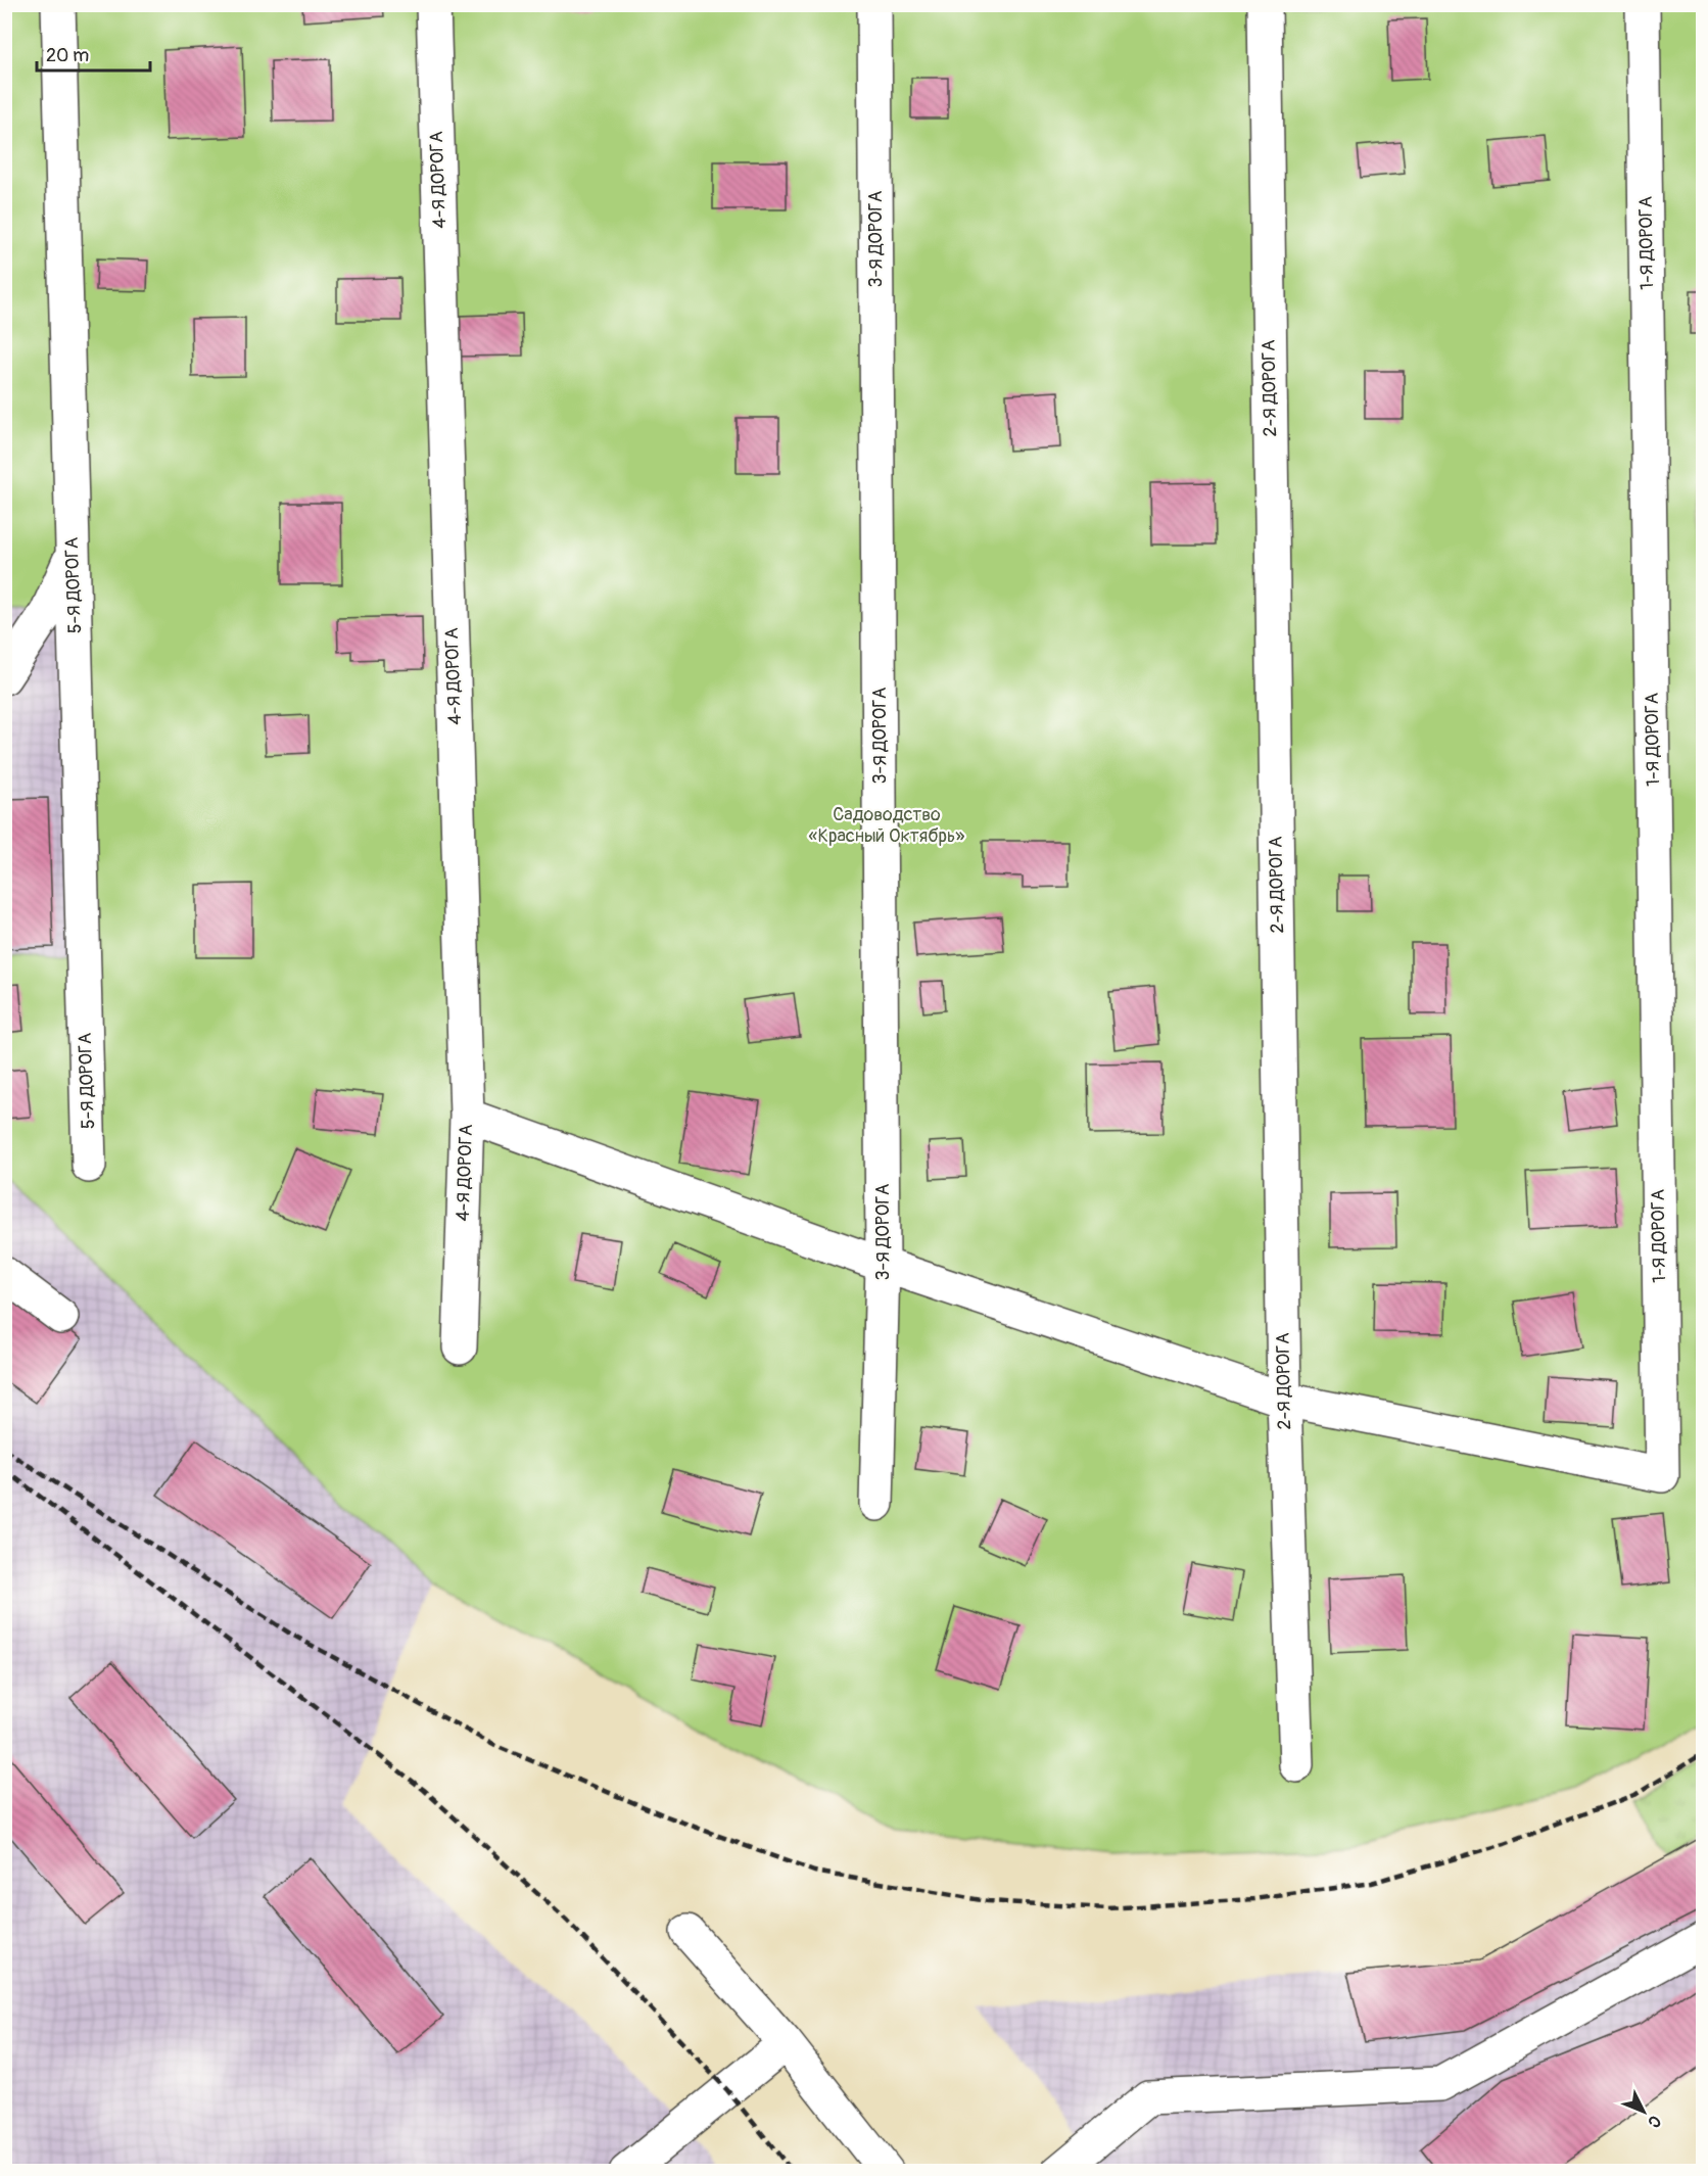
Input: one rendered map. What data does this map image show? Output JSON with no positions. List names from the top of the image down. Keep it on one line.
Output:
{"streets":{"street":["4-Я ДОРОГА","3-Я ДОРОГА","1-Я ДОРОГА","2-Я ДОРОГА","5-Я ДОРОГА"]},"crossings":[["1-Я ДОРОГА","2-Я ДОРОГА"]],"parks":["Садоводство «Красный Октябрь»"],"scale_bar":"20 m","north":"bottom right"}
